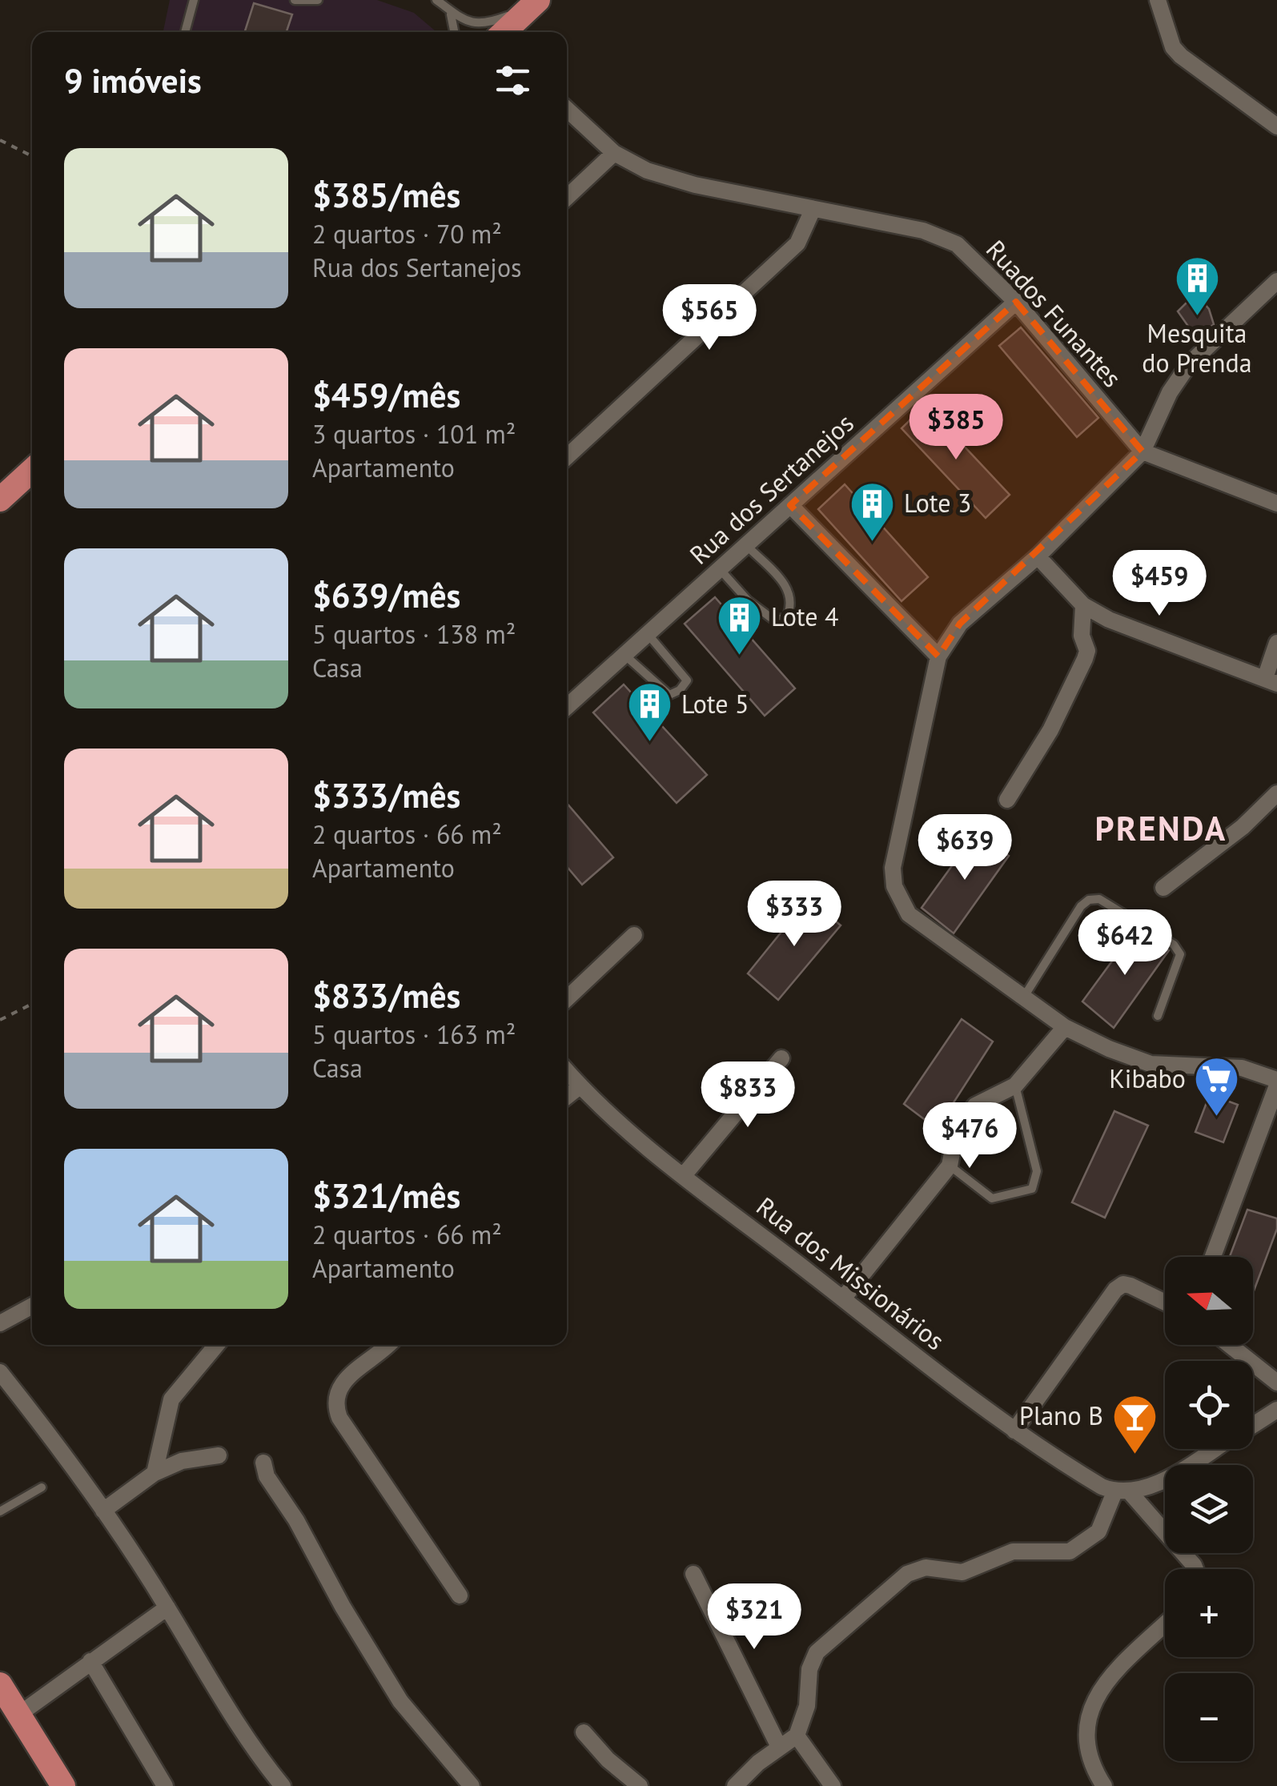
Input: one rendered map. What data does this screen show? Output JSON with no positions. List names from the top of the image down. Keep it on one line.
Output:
{"streets":{"street":["Ruados Funantes","Rua dos Sertanejos","Rua dos Missionários"]},"crossings":[["Ruados Funantes","Rua dos Sertanejos"]],"districts":["PRENDA"],"places":{"building":["Mesquita do Prenda","Lote 3","Lote 4","Lote 5"],"supermarket":["Kibabo"],"bar":["Plano B"]},"north":"left","page":{"heading":"9 imóveis","list":[{"name":"$385/mês","note":"2 quartos · 70 m² · Rua dos Sertanejos"},{"name":"$459/mês","note":"3 quartos · 101 m² · Apartamento"},{"name":"$639/mês","note":"5 quartos · 138 m² · Casa"},{"name":"$333/mês","note":"2 quartos · 66 m² · Apartamento"},{"name":"$833/mês","note":"5 quartos · 163 m² · Casa"},{"name":"$321/mês","note":"2 quartos · 66 m² · Apartamento"}],"price":["$565","$385","$459","$639","$333","$642","$833","$476","$321"],"map_buttons":["+","−"]}}
